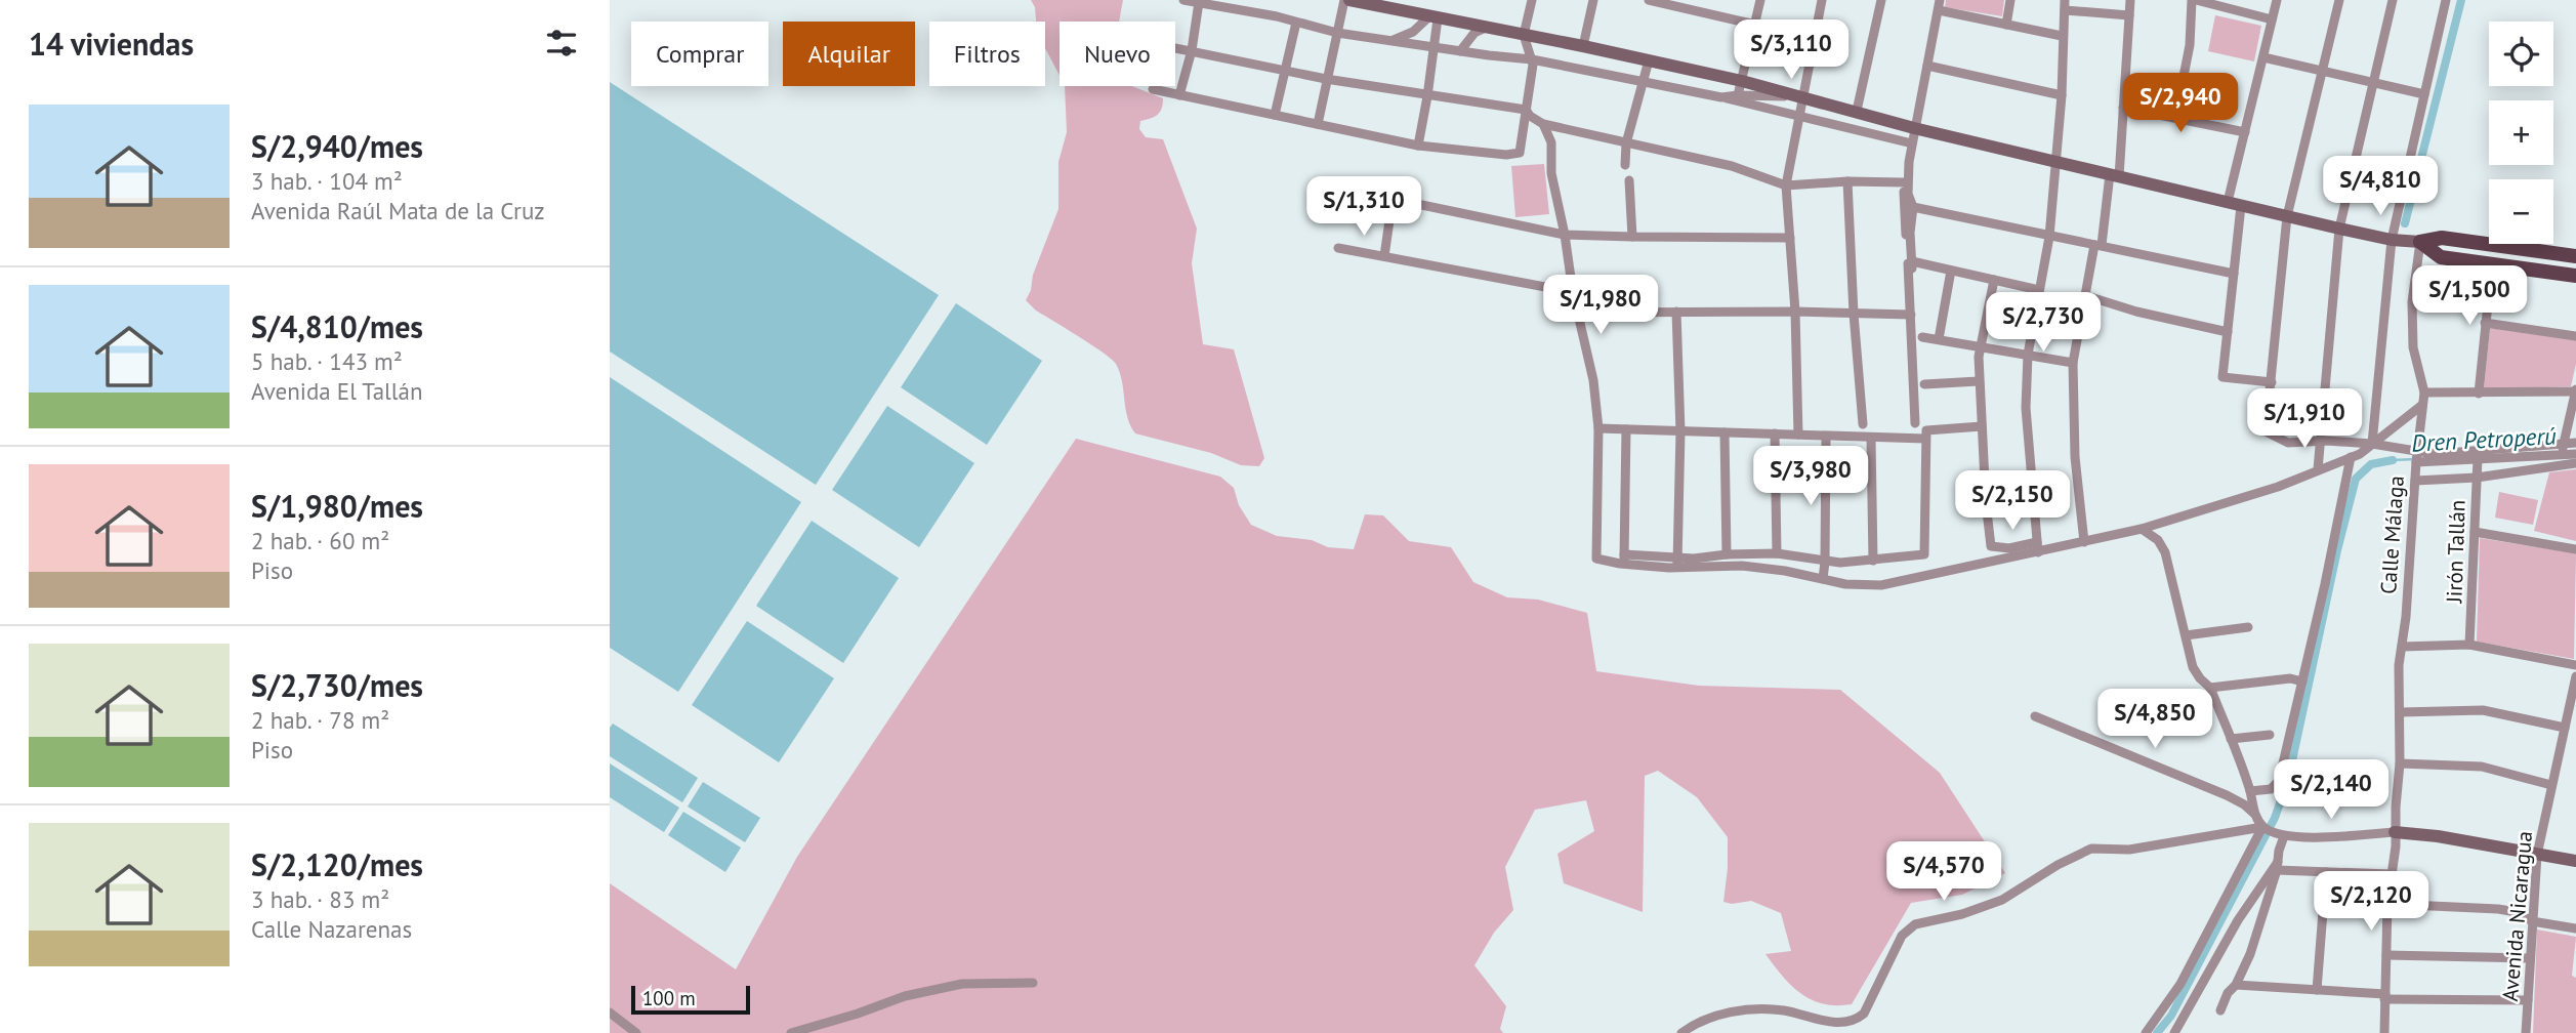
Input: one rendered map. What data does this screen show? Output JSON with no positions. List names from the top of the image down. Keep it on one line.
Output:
{"streets":{"street":["Calle Málaga","Jirón Tallán","Avenida Nicaragua"]},"water":["Dren Petroperú"],"scale_bar":"100 m","page":{"heading":"14 viviendas","price":["S/3,110","S/2,940","S/4,810","S/1,310","S/1,500","S/1,980","S/2,730","S/1,910","S/3,980","S/2,150","S/4,850","S/2,140","S/4,570","S/2,120"],"map_buttons":["+","−"],"chip":["Comprar","Alquilar","Filtros","Nuevo"],"list":[{"name":"S/2,940/mes","note":"3 hab. · 104 m² · Avenida Raúl Mata de la Cruz"},{"name":"S/4,810/mes","note":"5 hab. · 143 m² · Avenida El Tallán"},{"name":"S/1,980/mes","note":"2 hab. · 60 m² · Piso"},{"name":"S/2,730/mes","note":"2 hab. · 78 m² · Piso"},{"name":"S/2,120/mes","note":"3 hab. · 83 m² · Calle Nazarenas"}],"scale":"100 m"}}
